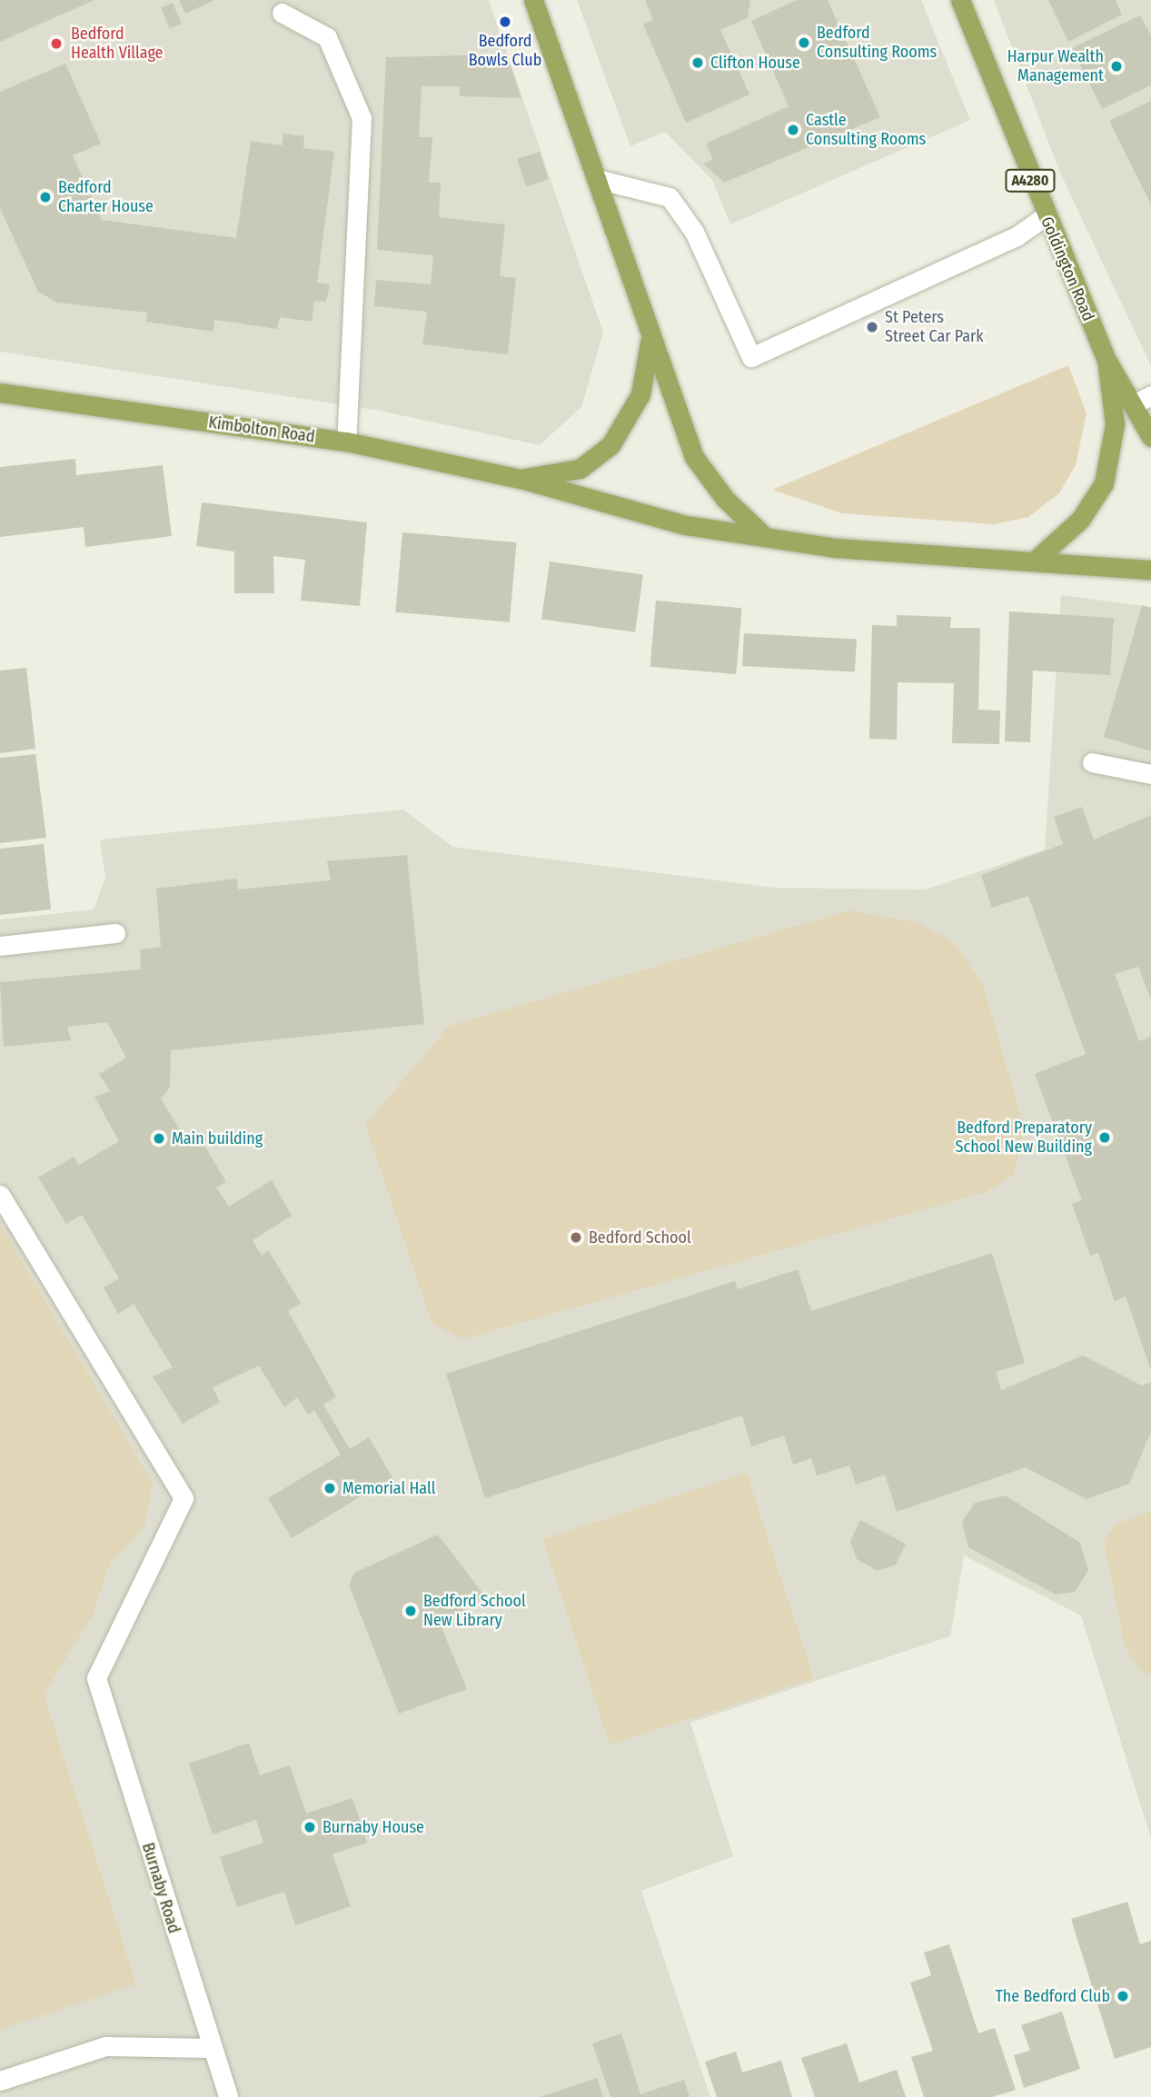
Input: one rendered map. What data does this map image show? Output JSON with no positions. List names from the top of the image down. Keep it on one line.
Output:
{"streets":{"main road":["A4280","Goldington Road","Kimbolton Road"],"street":["Burnaby Road"]},"crossings":[["Goldington Road","Kimbolton Road"]],"places":["Bedford Bowls Club","Bedford Consulting Rooms","Bedford Health Village","Clifton House","Harpur Wealth Management","Castle Consulting Rooms","Bedford Charter House","St Peters Street Car Park","Bedford Preparatory School New Building","Main building","Bedford School","Memorial Hall","Bedford School New Library","Burnaby House","The Bedford Club"]}
